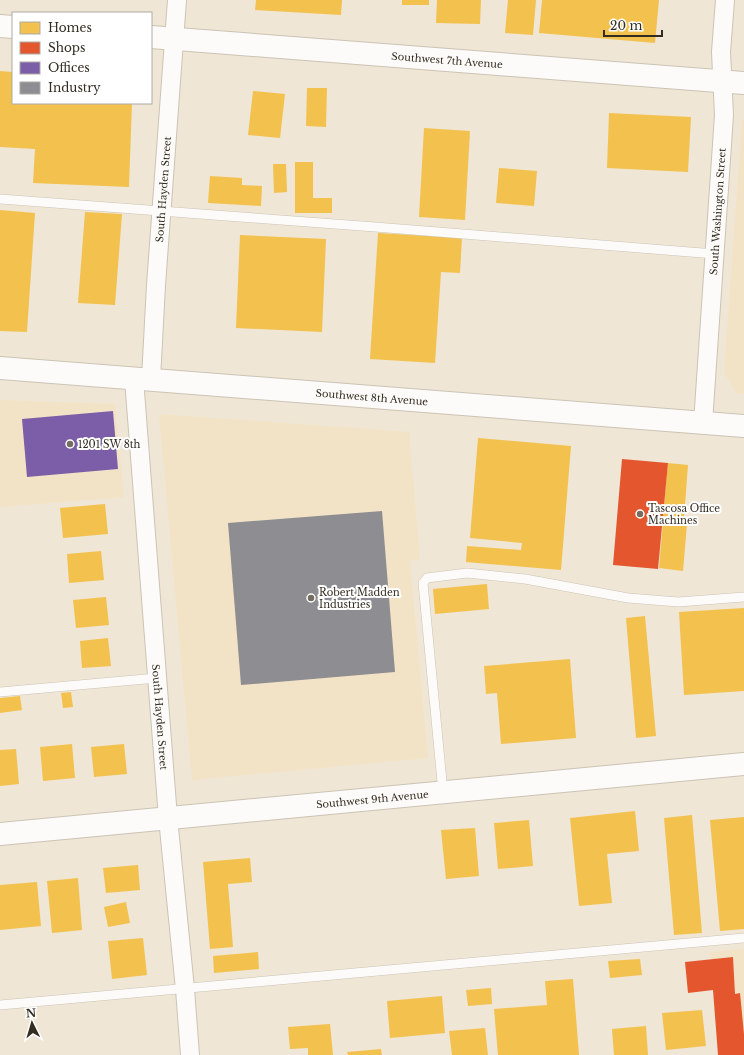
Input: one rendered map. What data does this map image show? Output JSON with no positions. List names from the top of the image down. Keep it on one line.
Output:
{"streets":{"street":["Southwest 7th Avenue","South Hayden Street","South Washington Street","Southwest 8th Avenue","Southwest 9th Avenue"]},"crossings":[["Southwest 7th Avenue","South Hayden Street"],["Southwest 7th Avenue","South Washington Street"],["South Hayden Street","Southwest 8th Avenue"],["South Hayden Street","Southwest 9th Avenue"],["South Washington Street","Southwest 8th Avenue"]],"places":["1201 SW 8th","Tascosa Office Machines","Robert Madden Industries"],"legend":["Homes","Shops","Offices","Industry"],"scale_bar":"20 m","north":"top"}
